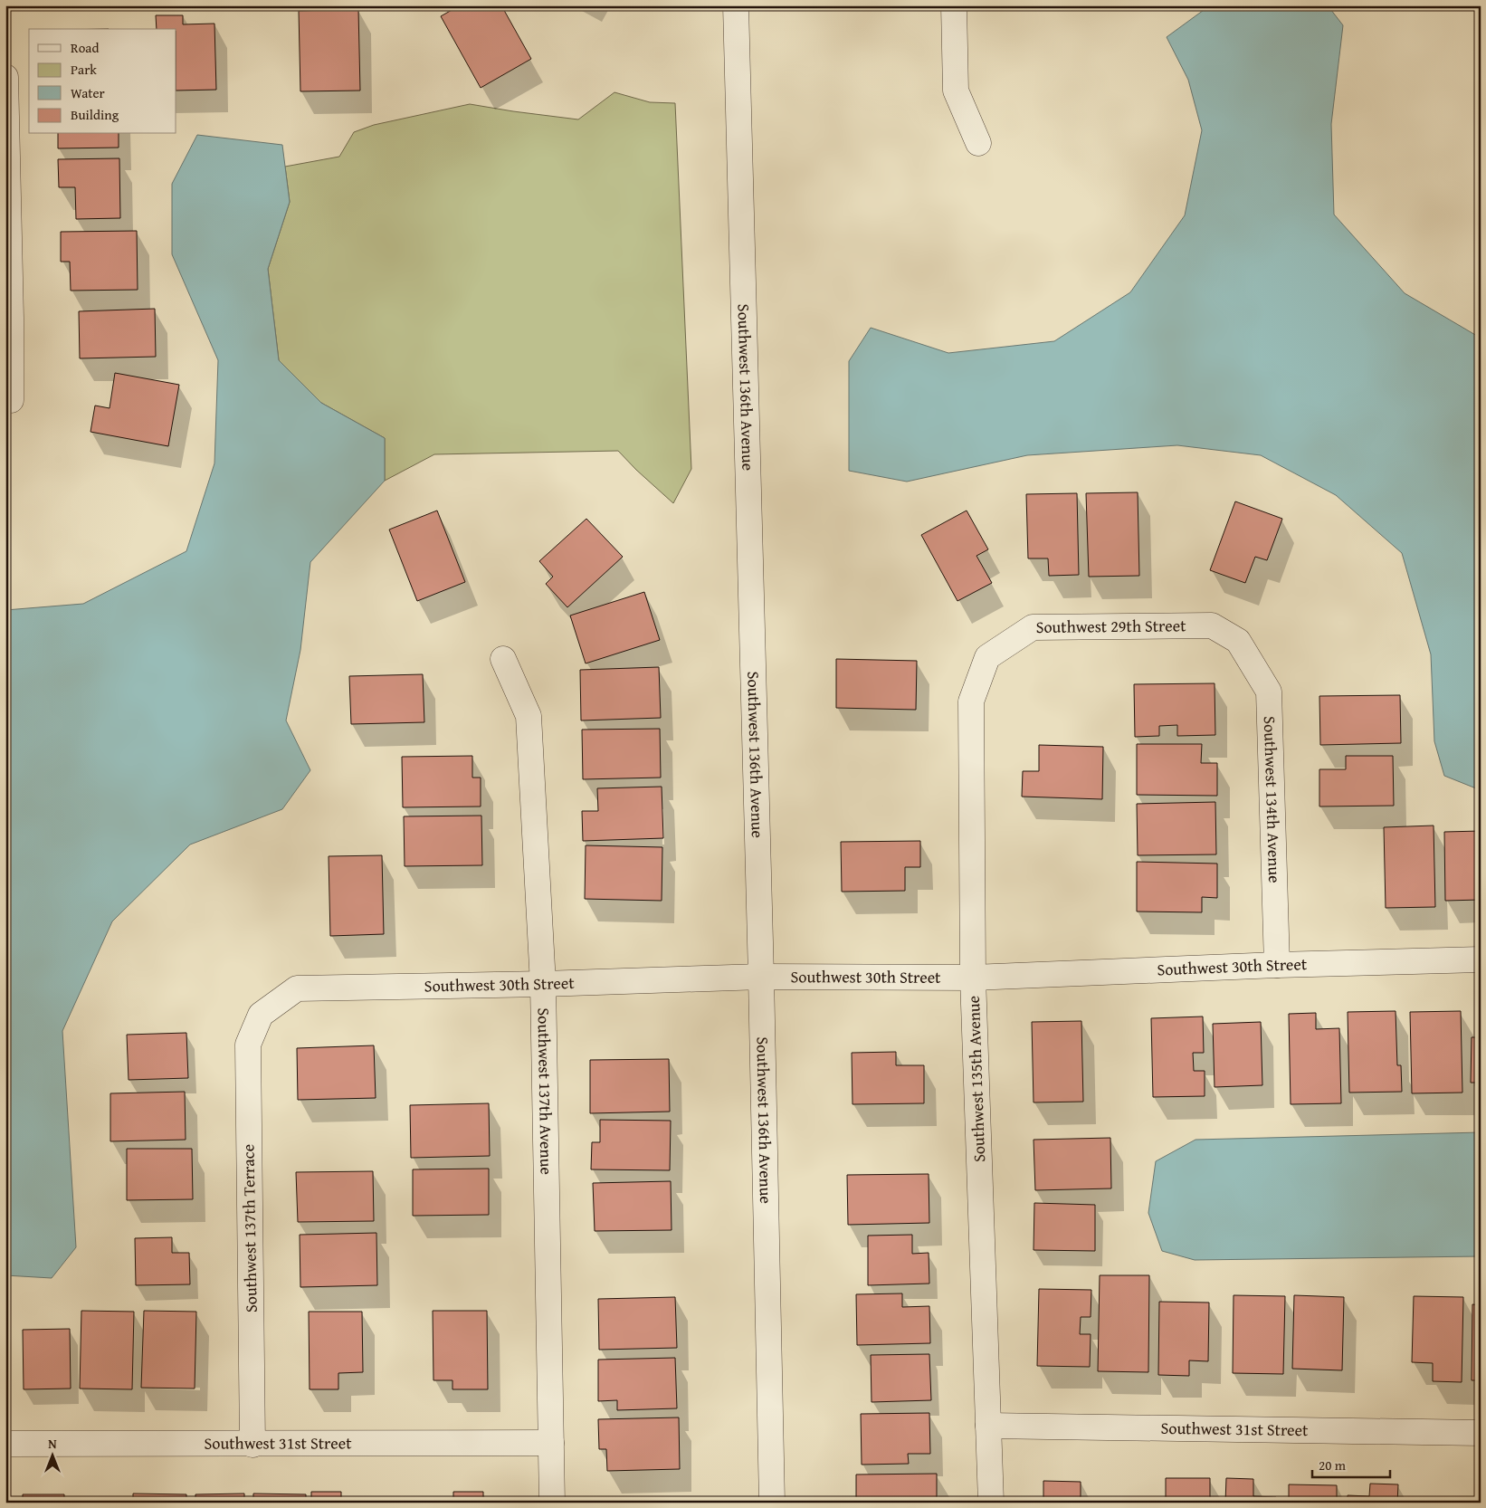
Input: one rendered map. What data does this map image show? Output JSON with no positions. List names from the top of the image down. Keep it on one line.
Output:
{"streets":{"street":["Southwest 136th Avenue","Southwest 29th Street","Southwest 134th Avenue","Southwest 30th Street","Southwest 135th Avenue","Southwest 137th Avenue","Southwest 137th Terrace","Southwest 31st Street"]},"crossings":[["Southwest 136th Avenue","Southwest 30th Street"],["Southwest 29th Street","Southwest 134th Avenue"],["Southwest 29th Street","Southwest 135th Avenue"],["Southwest 134th Avenue","Southwest 30th Street"],["Southwest 30th Street","Southwest 135th Avenue"],["Southwest 30th Street","Southwest 137th Avenue"],["Southwest 30th Street","Southwest 137th Terrace"],["Southwest 135th Avenue","Southwest 31st Street"],["Southwest 137th Avenue","Southwest 31st Street"],["Southwest 137th Terrace","Southwest 31st Street"]],"legend":["Road","Park","Water","Building"],"scale_bar":"20 m","north":"top"}
